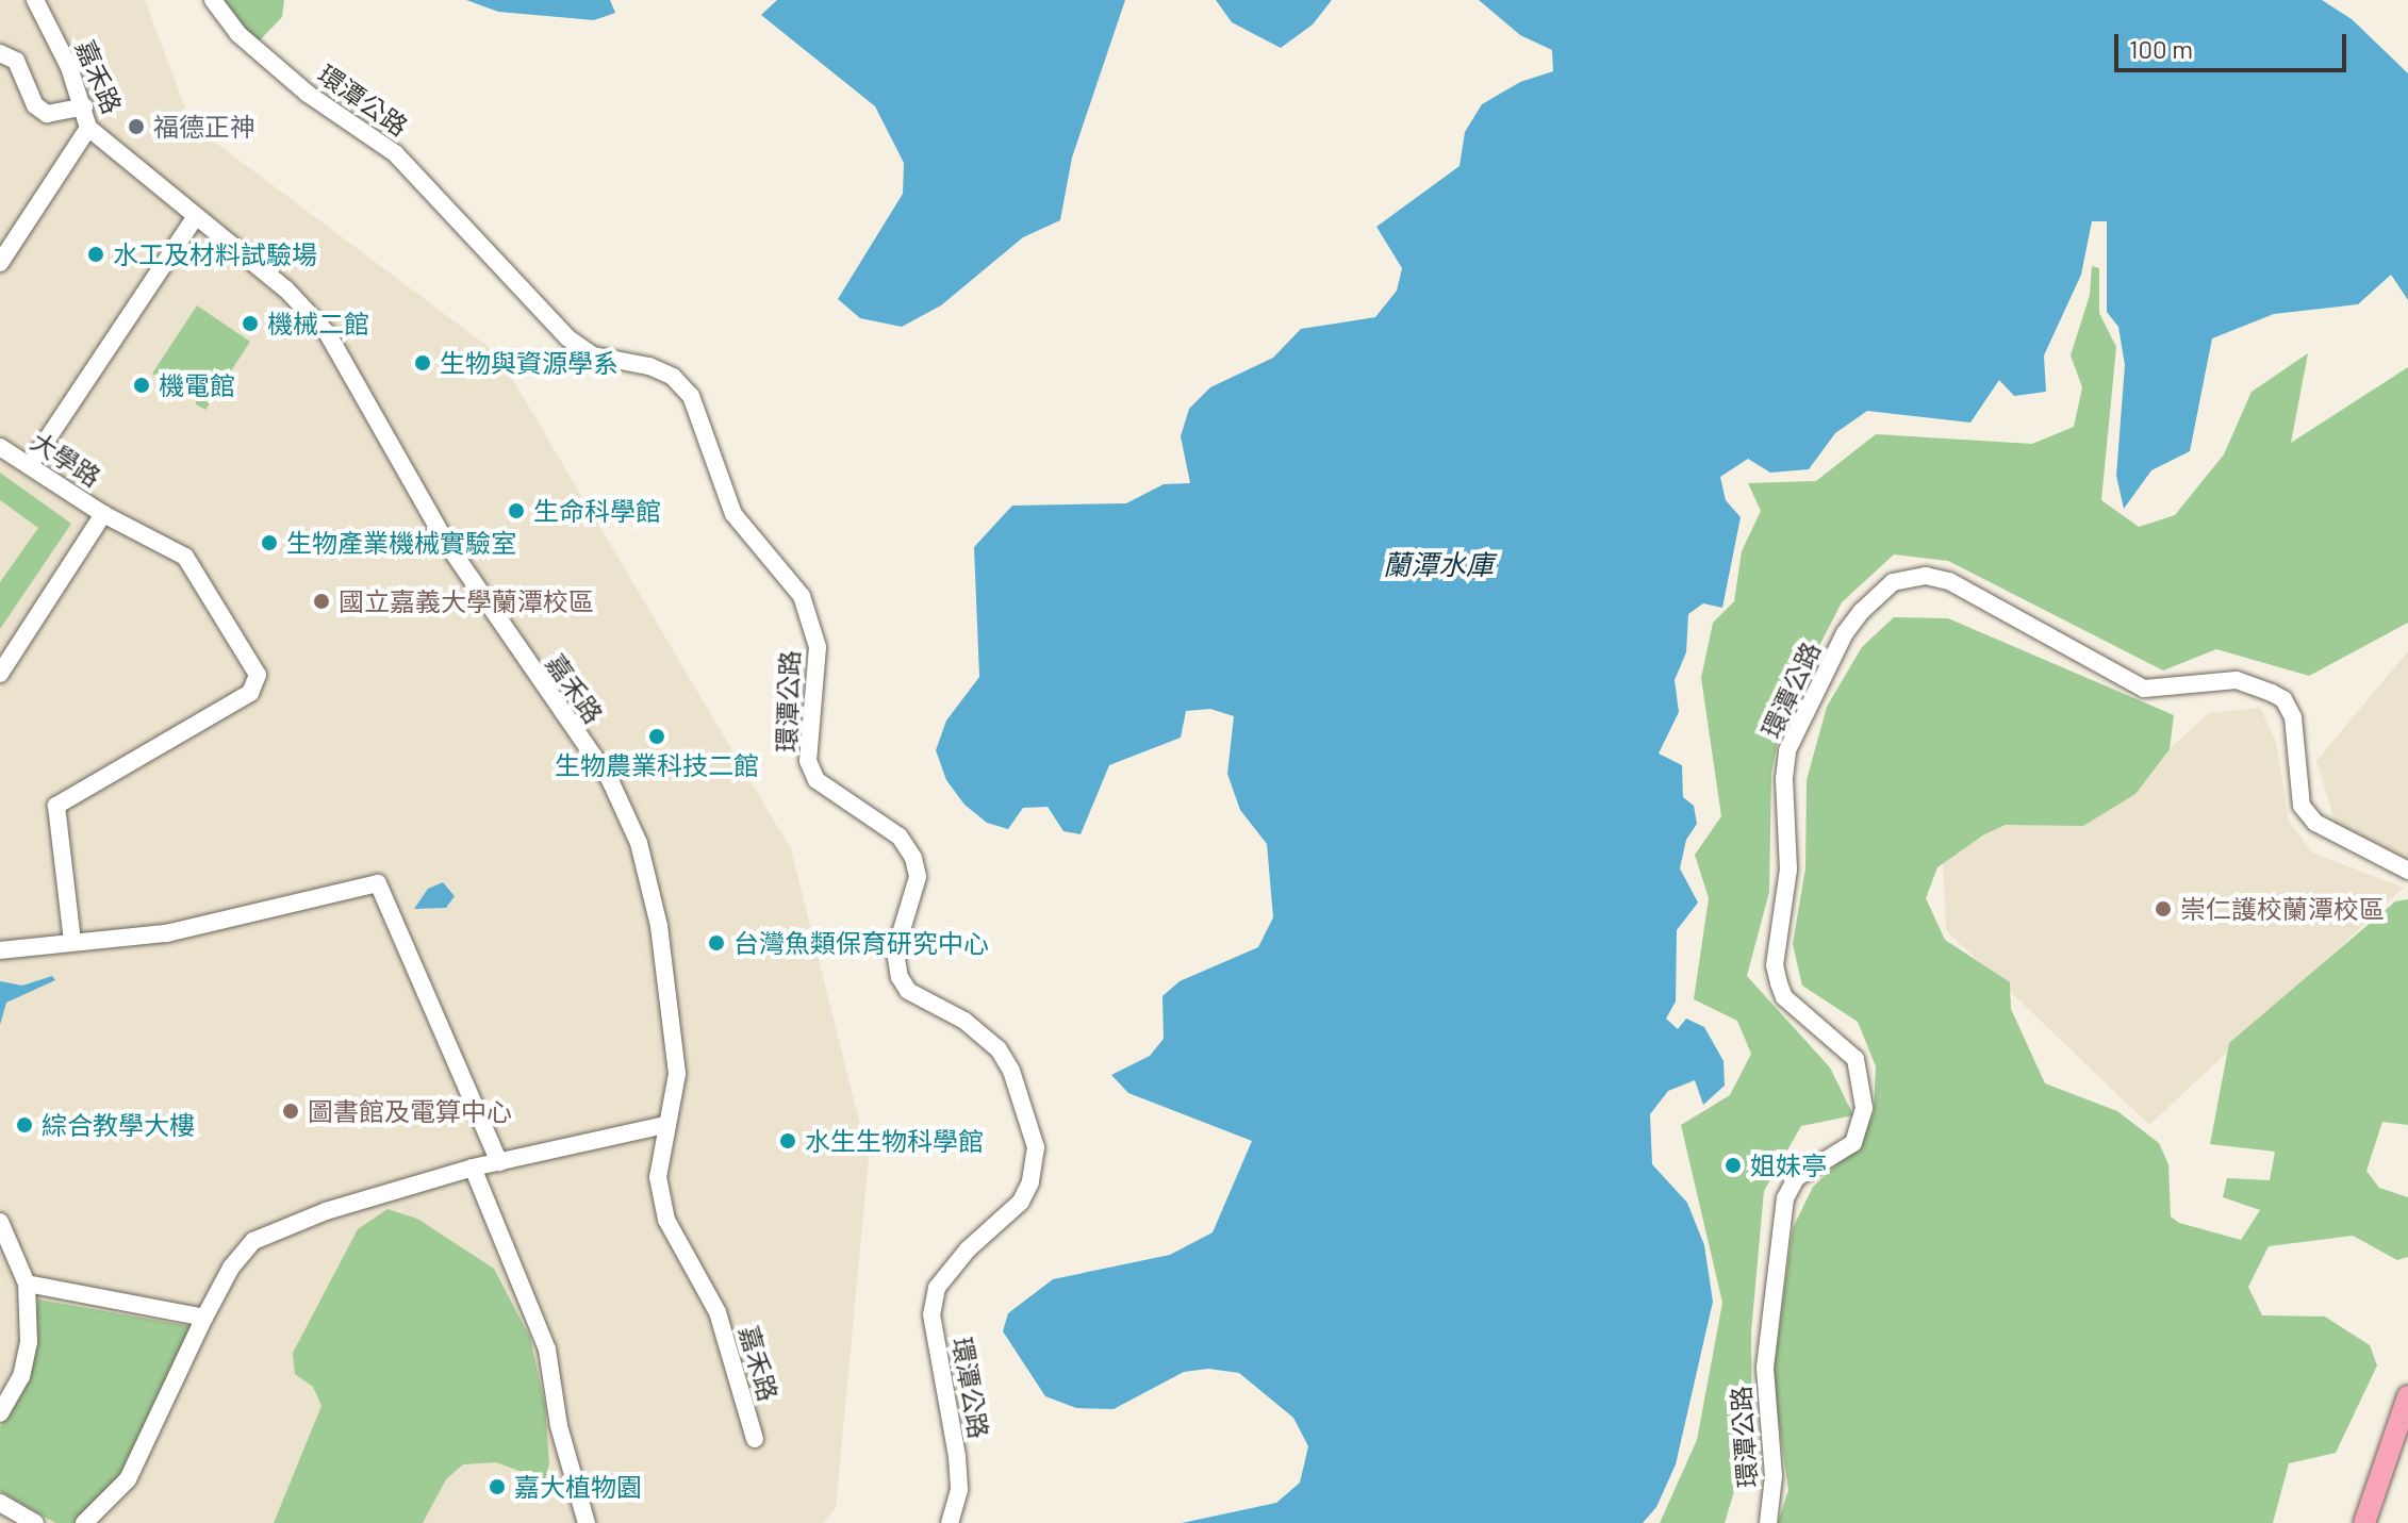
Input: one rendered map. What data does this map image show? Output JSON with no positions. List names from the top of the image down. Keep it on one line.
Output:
{"streets":{"street":["嘉禾路","環潭公路","大學路"]},"water":["蘭潭水庫"],"places":["福德正神","水工及材料試驗場","機械二館","生物與資源學系","機電館","生命科學館","生物產業機械實驗室","國立嘉義大學蘭潭校區","生物農業科技二館","崇仁護校蘭潭校區","台灣魚類保育研究中心","圖書館及電算中心","綜合教學大樓","水生生物科學館","姐妹亭","嘉大植物園"],"scale_bar":"100 m"}
